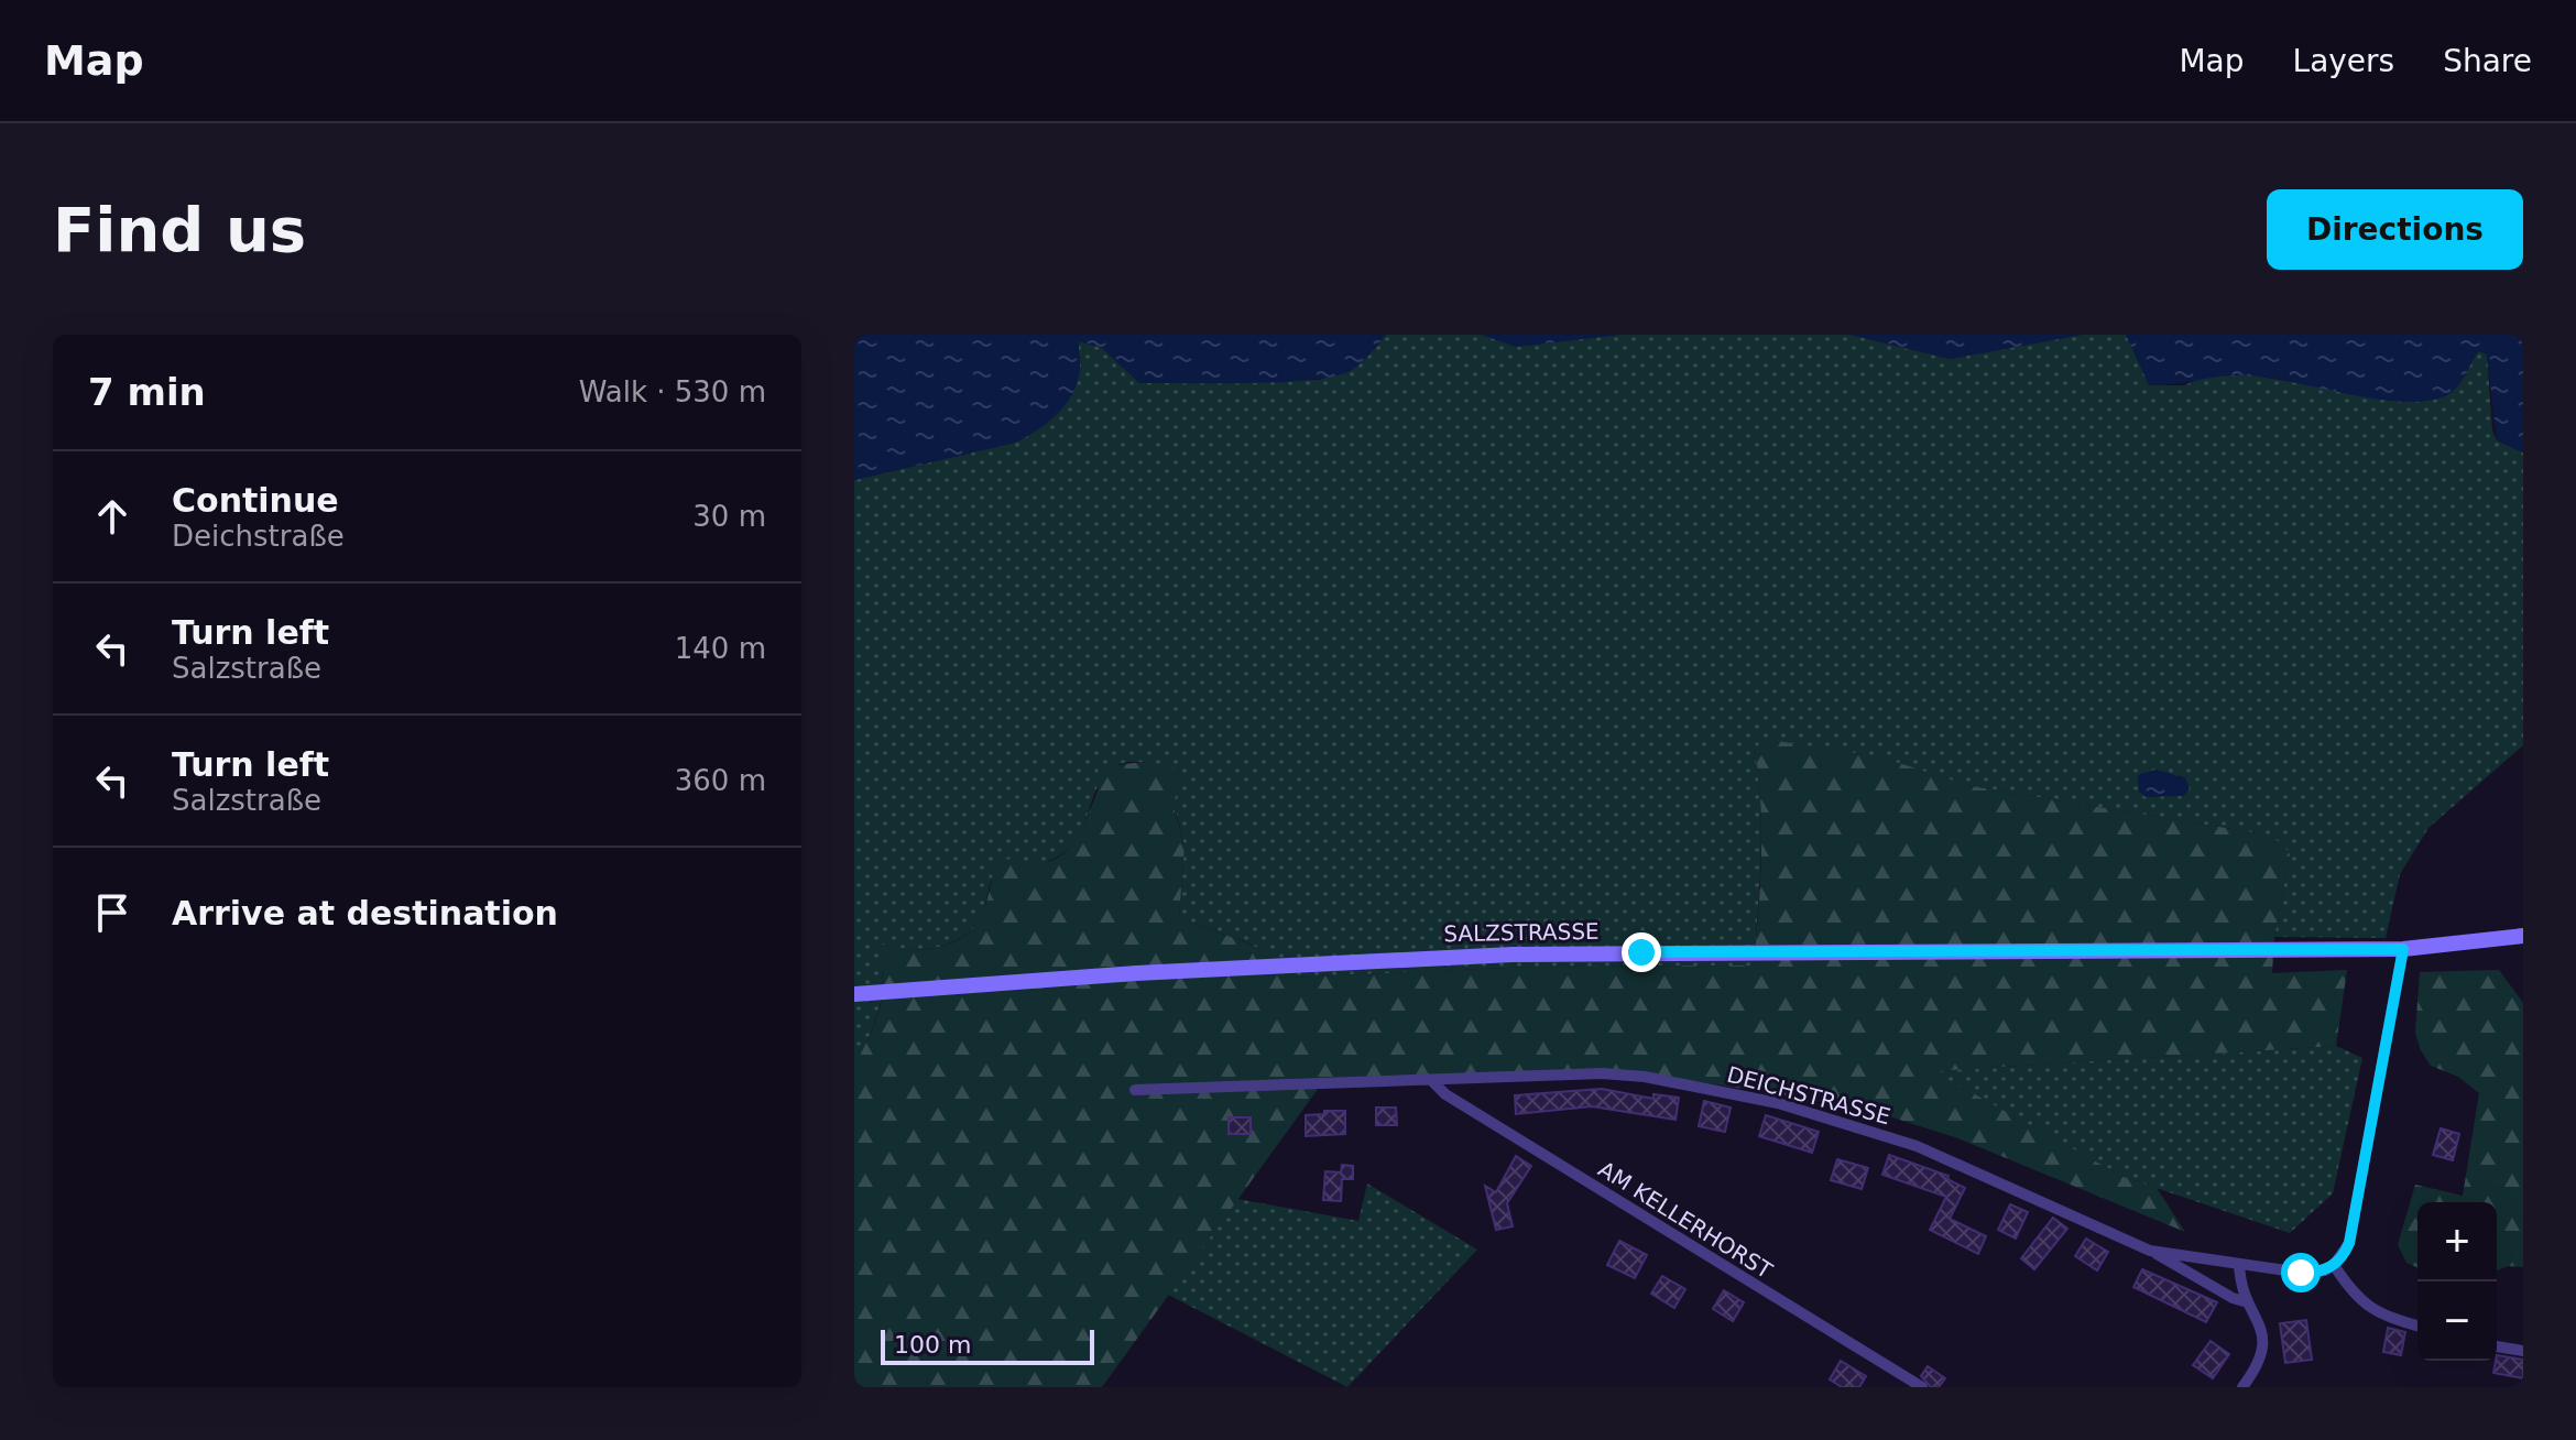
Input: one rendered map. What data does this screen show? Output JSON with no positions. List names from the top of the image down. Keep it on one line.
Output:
{"streets":{"street":["SALZSTRASSE","DEICHSTRASSE","AM KELLERHORST"]},"crossings":[["DEICHSTRASSE","AM KELLERHORST"]],"scale_bar":"100 m","page":{"header":"Map","nav":["Map","Layers","Share"],"buttons":"Directions","title":"Find us","heading":["7 min","Walk · 530 m"],"list":[["Continue","Deichstraße","30 m"],["Turn left","Salzstraße","140 m"],["Turn left","Salzstraße","360 m"],"Arrive at destination"],"map_buttons":["+","−"],"scale":"100 m"}}
